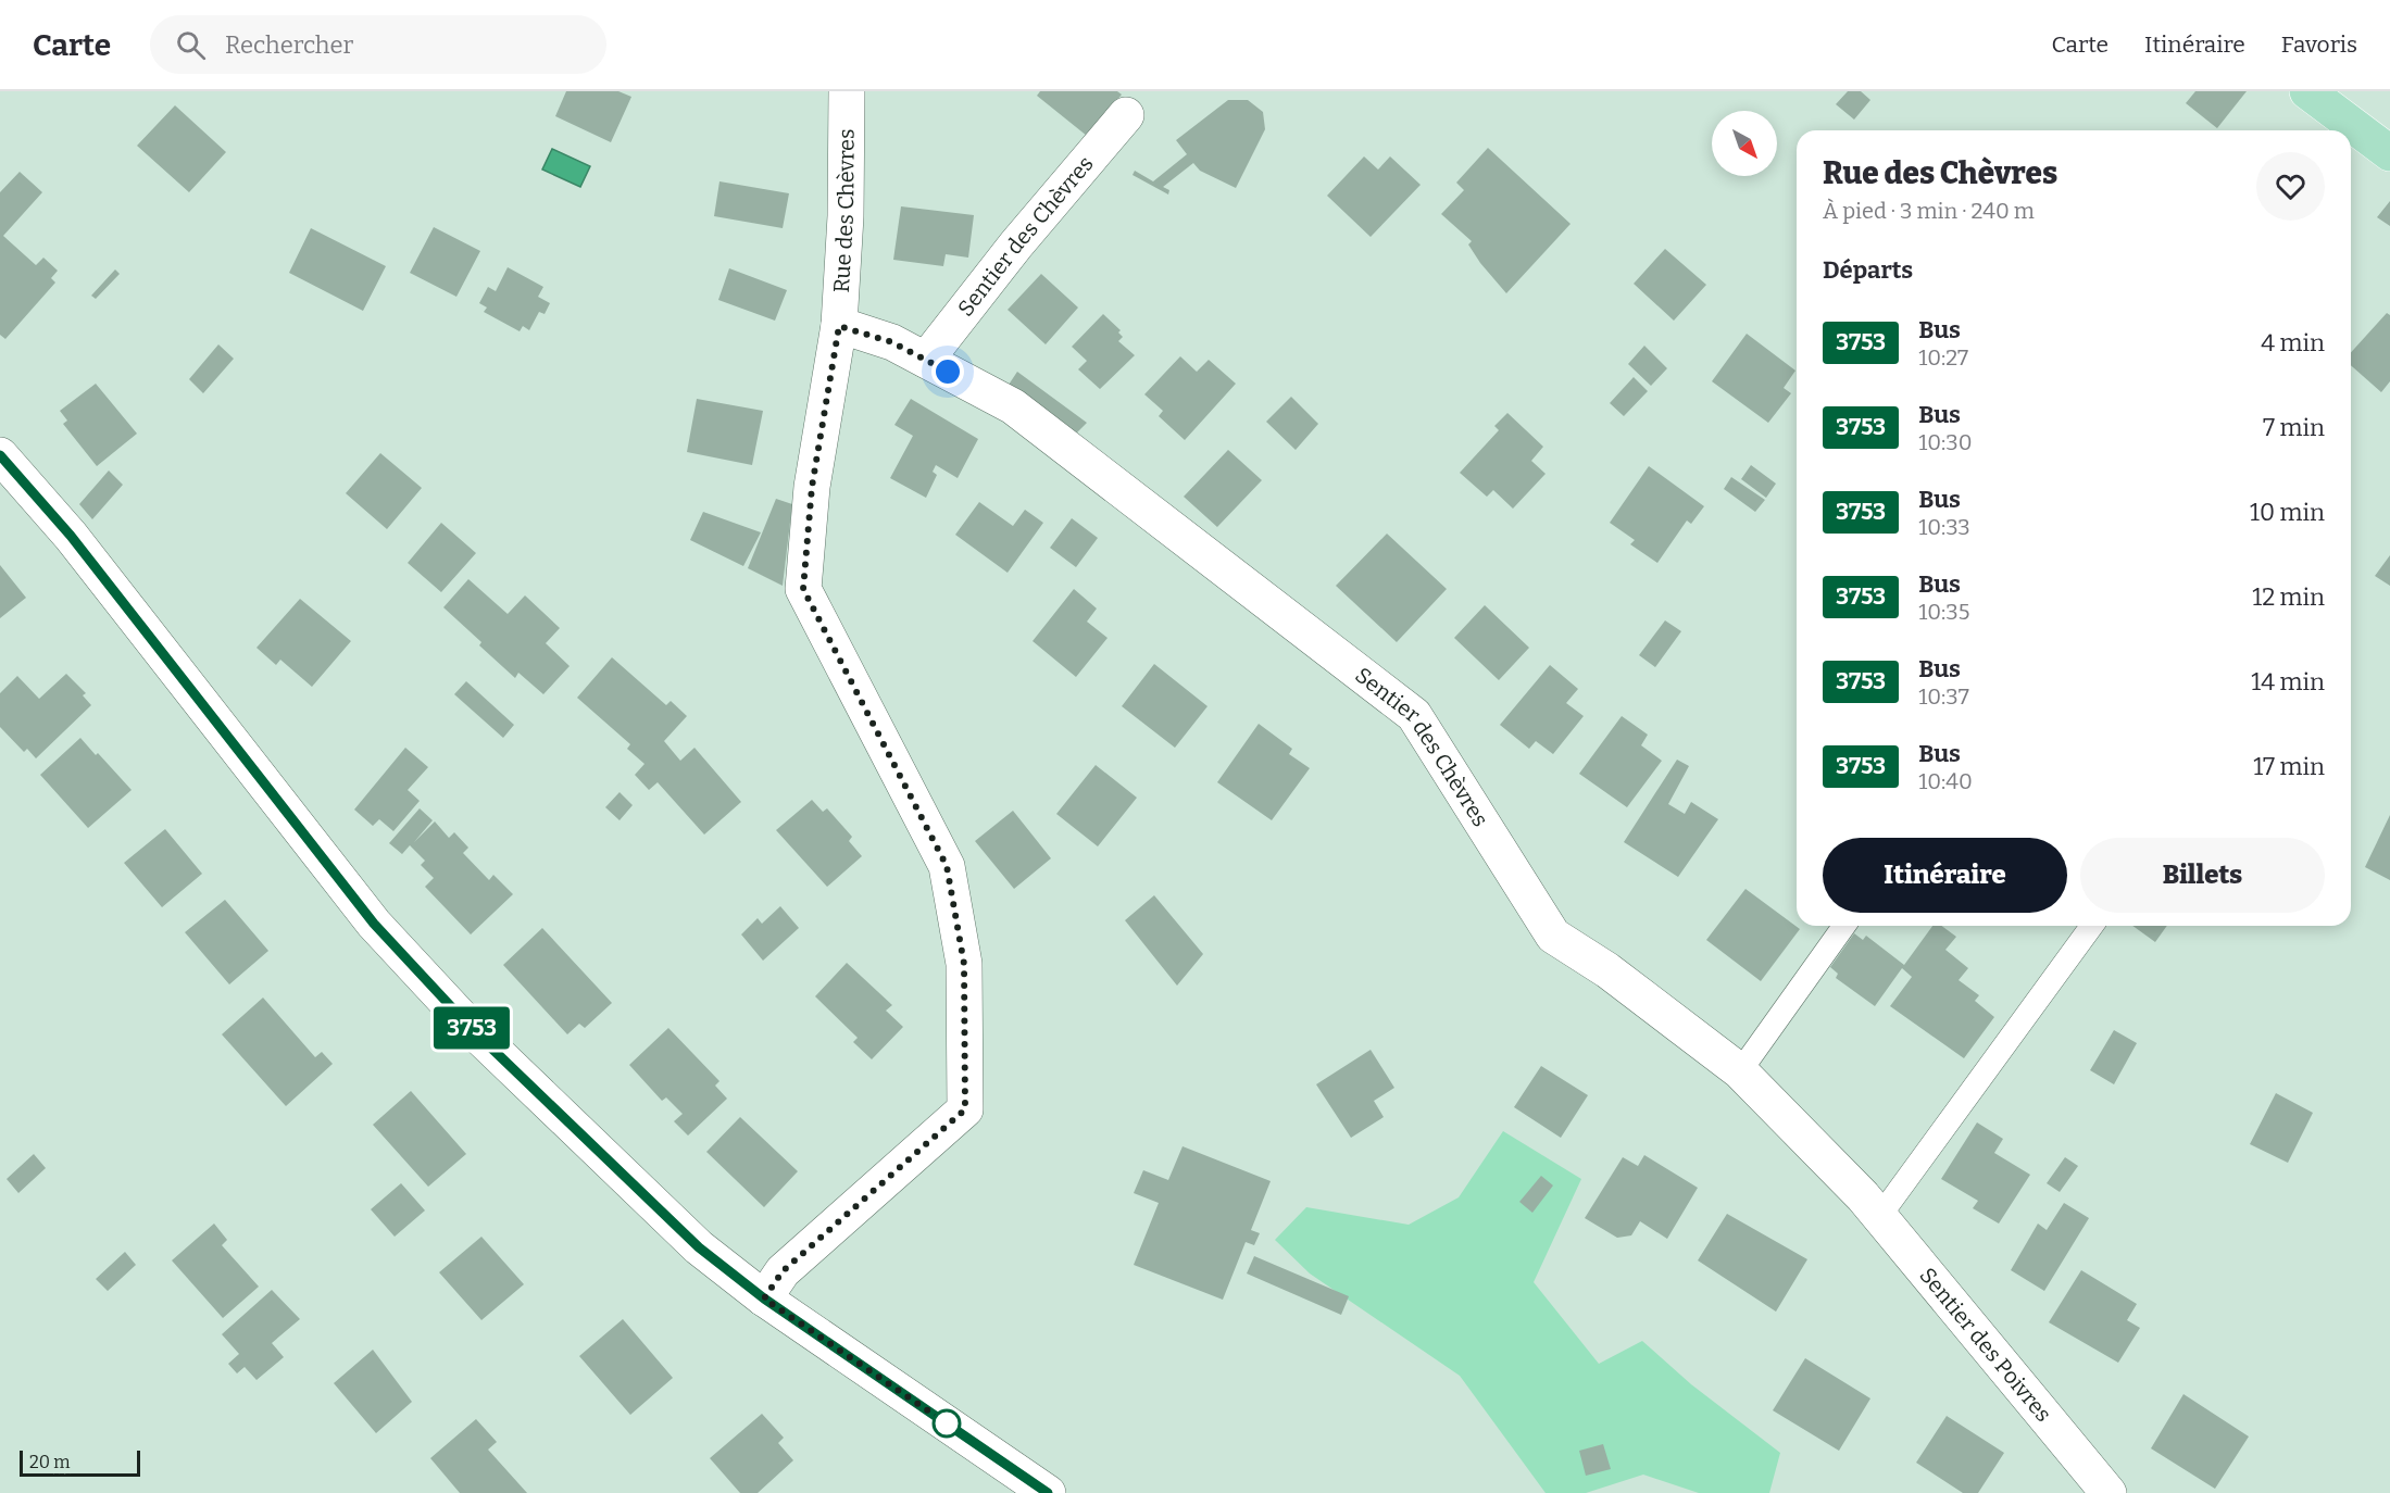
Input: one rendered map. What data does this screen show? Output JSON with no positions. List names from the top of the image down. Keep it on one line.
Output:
{"streets":{"street":["Rue des Chèvres","Sentier des Chèvres","Sentier des Poivres"]},"crossings":[["Rue des Chèvres","Sentier des Chèvres"],["Sentier des Chèvres","Sentier des Poivres"]],"lines":["bus line 3753"],"scale_bar":"20 m","north":"bottom right","page":{"header":"Carte","search":"Rechercher","nav":["Carte","Itinéraire","Favoris"],"on_map":"3753","heading":[["Rue des Chèvres","À pied · 3 min · 240 m"],"Départs"],"list":[{"mark":"3753","name":"Bus","note":"10:27","value":"4 min"},{"mark":"3753","name":"Bus","note":"10:30","value":"7 min"},{"mark":"3753","name":"Bus","note":"10:33","value":"10 min"},{"mark":"3753","name":"Bus","note":"10:35","value":"12 min"},{"mark":"3753","name":"Bus","note":"10:37","value":"14 min"},{"mark":"3753","name":"Bus","note":"10:40","value":"17 min"}],"buttons":["Itinéraire","Billets"],"scale":"20 m"}}
